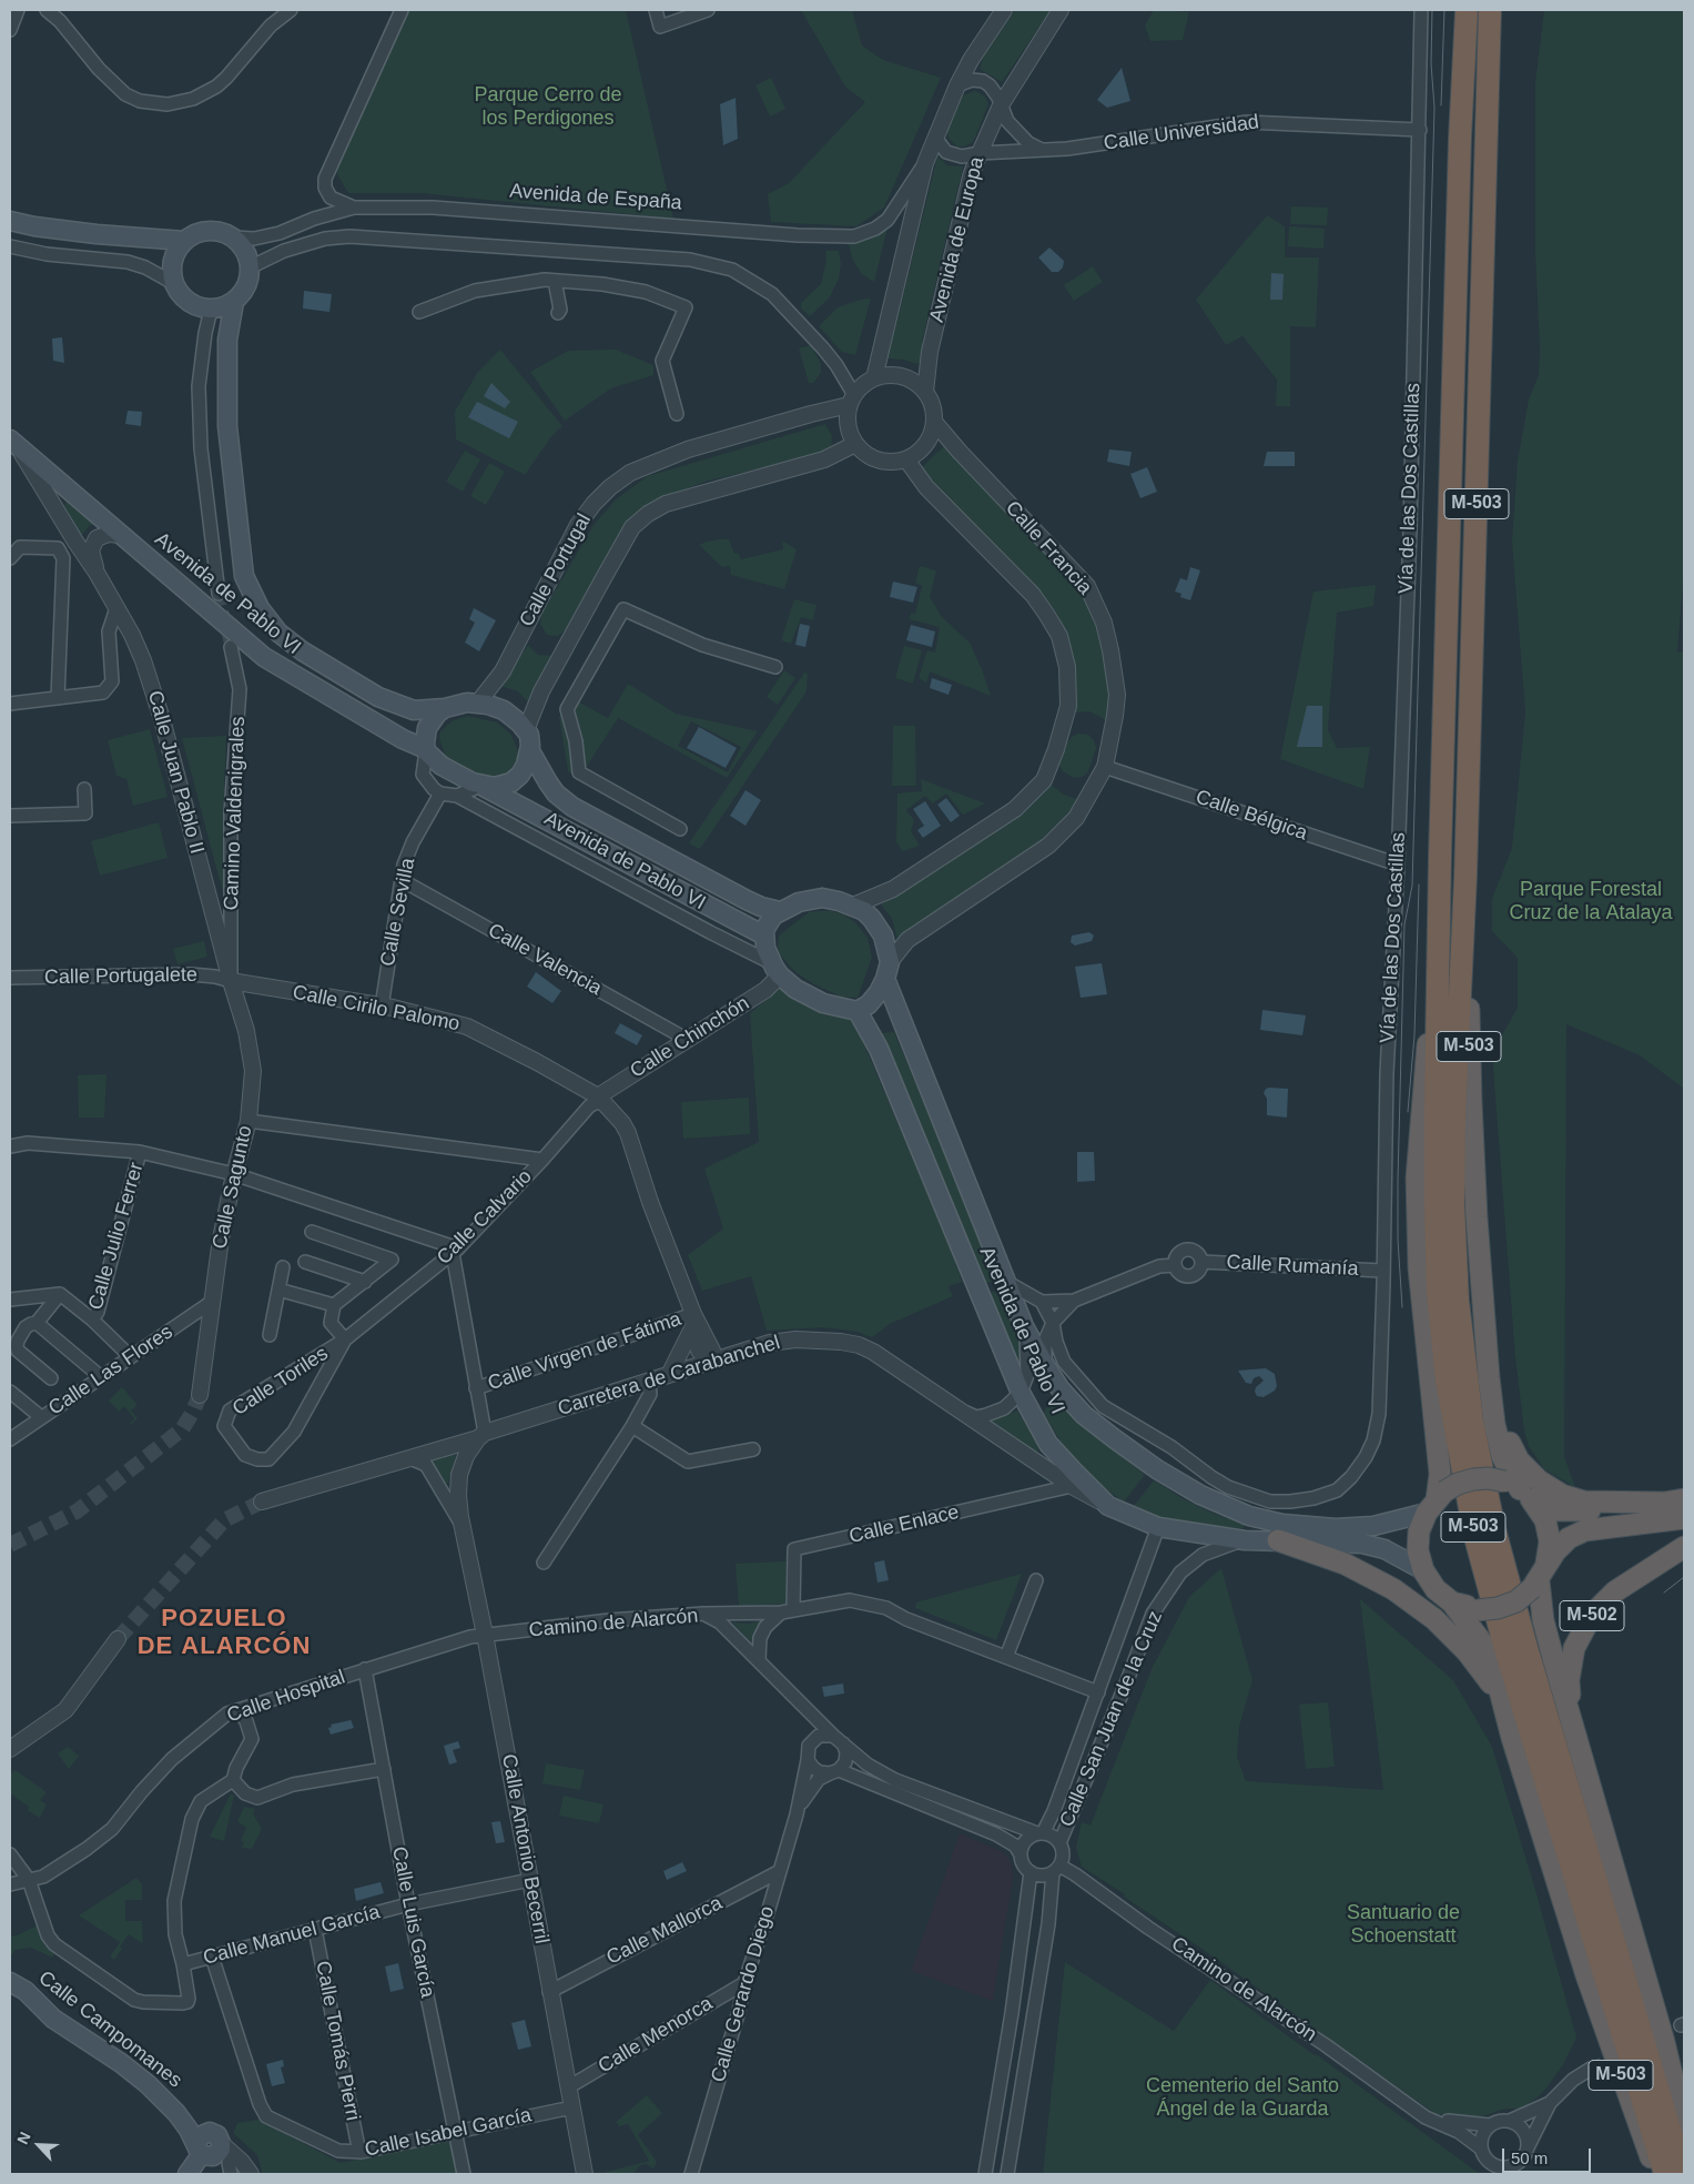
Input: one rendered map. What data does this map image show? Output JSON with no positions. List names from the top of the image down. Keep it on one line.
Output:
{"streets":{"highway":["M-503","M-502"],"main road":["Avenida de Pablo VI","Calle Campomanes"],"street":["Calle Universidad","Avenida de España","Avenida de Europa","Vía de las Dos Castillas","Calle Francia","Calle Portugal","Calle Juan Pablo II","Camino Valdenigrales","Calle Bélgica","Calle Sevilla","Calle Valencia","Calle Portugalete","Calle Cirilo Palomo","Calle Chinchón","Calle Sagunto","Calle Calvario","Calle Julio Ferrer","Calle Rumanía","Calle Virgen de Fátima","Calle Las Flores","Carretera de Carabanchel","Calle Toriles","Calle Enlace","Camino de Alarcón","Calle Hospital","Calle San Juan de la Cruz","Calle Antonio Becerril","Calle Luis García","Calle Mallorca","Calle Manuel García","Calle Gerardo Diego","Calle Menorca","Calle Tomás Pierri","Calle Isabel García"]},"crossings":[["Calle Universidad","Avenida de Europa"],["Calle Universidad","Vía de las Dos Castillas"],["Avenida de Europa","Calle Francia"],["Avenida de Europa","Calle Portugal"],["Vía de las Dos Castillas","Calle Bélgica"],["Vía de las Dos Castillas","Calle Rumanía"],["M-503","Avenida de Pablo VI"],["M-503","M-502"],["Calle Francia","Calle Portugal"],["Calle Francia","Avenida de Pablo VI"],["Calle Francia","Calle Bélgica"],["Calle Francia","Calle Chinchón"],["Calle Portugal","Avenida de Pablo VI"],["Avenida de Pablo VI","Calle Juan Pablo II"],["Avenida de Pablo VI","Calle Chinchón"],["Avenida de Pablo VI","Carretera de Carabanchel"],["Avenida de Pablo VI","Calle San Juan de la Cruz"],["Calle Juan Pablo II","Camino Valdenigrales"],["Calle Juan Pablo II","Calle Portugalete"],["Calle Juan Pablo II","Calle Cirilo Palomo"],["Calle Juan Pablo II","Calle Sagunto"],["Camino Valdenigrales","Calle Portugalete"],["Camino Valdenigrales","Calle Cirilo Palomo"],["Camino Valdenigrales","Calle Sagunto"],["Calle Sevilla","Calle Valencia"],["Calle Sevilla","Calle Cirilo Palomo"],["Calle Valencia","Calle Chinchón"],["Calle Portugalete","Calle Cirilo Palomo"],["Calle Portugalete","Calle Sagunto"],["Calle Cirilo Palomo","Calle Chinchón"],["Calle Cirilo Palomo","Calle Sagunto"],["Calle Cirilo Palomo","Calle Calvario"],["Calle Cirilo Palomo","Calle Virgen de Fátima"],["Calle Cirilo Palomo","Carretera de Carabanchel"],["Calle Chinchón","Calle Calvario"],["Calle Sagunto","Calle Las Flores"],["Calle Calvario","Calle Toriles"],["Carretera de Carabanchel","Calle Enlace"],["Carretera de Carabanchel","Calle Antonio Becerril"],["Camino de Alarcón","Calle Hospital"],["Camino de Alarcón","Calle San Juan de la Cruz"],["Camino de Alarcón","Calle Antonio Becerril"],["Camino de Alarcón","Calle Gerardo Diego"],["Calle Hospital","Calle Antonio Becerril"],["Calle Hospital","Calle Luis García"],["Calle Antonio Becerril","Calle Mallorca"],["Calle Antonio Becerril","Calle Manuel García"],["Calle Antonio Becerril","Calle Menorca"],["Calle Antonio Becerril","Calle Isabel García"],["Calle Luis García","Calle Manuel García"],["Calle Luis García","Calle Isabel García"],["Calle Mallorca","Calle Gerardo Diego"],["Calle Manuel García","Calle Tomás Pierri"],["Calle Manuel García","Calle Isabel García"],["Calle Gerardo Diego","Calle Menorca"],["Calle Tomás Pierri","Calle Isabel García"]],"districts":["POZUELO DE ALARCÓN"],"parks":["Parque Cerro de los Perdigones","Parque Forestal Cruz de la Atalaya","Santuario de Schoenstatt","Cementerio del Santo Ángel de la Guarda"],"scale_bar":"50 m","north":"top left"}
